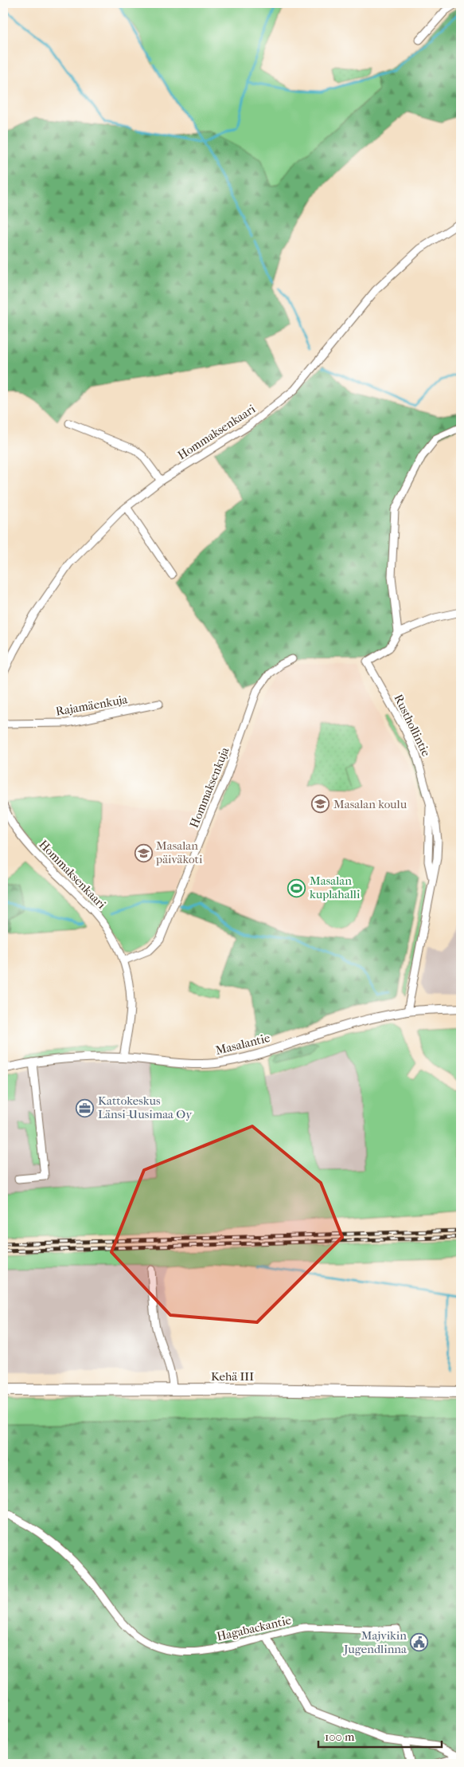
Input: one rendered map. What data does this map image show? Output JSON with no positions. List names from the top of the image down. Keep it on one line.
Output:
{"streets":{"highway":["Kehä III"],"street":["Hommaksenkaari","Rajamäenkuja","Rusthollintie","Hommaksenkuja","Masalantie","Hagabackantie"]},"crossings":[["Hommaksenkaari","Hommaksenkuja"],["Rusthollintie","Masalantie"]],"places":{"school or university":["Masalan koulu","Masalan päiväkoti"],"sports":["Masalan kuplahalli"],"office":["Kattokeskus Länsi-Uusimaa Oy"],"public building":["Majvikin Jugendlinna"]},"scale_bar":"100 m"}
